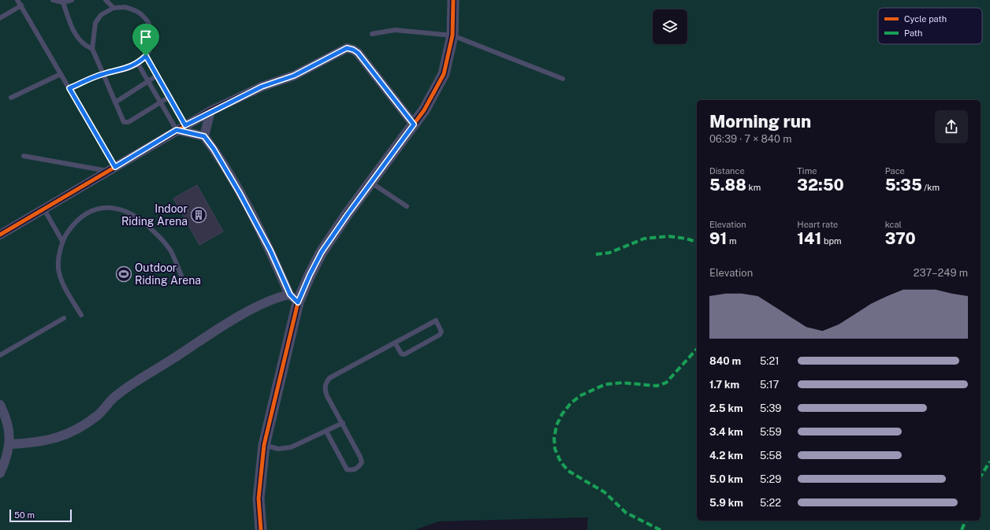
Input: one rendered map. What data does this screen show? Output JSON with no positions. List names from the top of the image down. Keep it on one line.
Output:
{"places":{"building":["Indoor Riding Arena"],"sports":["Outdoor Riding Arena"]},"legend":["Cycle path","Path"],"scale_bar":"50 m","page":{"heading":["Morning run","06:39 · 7 × 840 m"],"stats":[["Distance","5.88 km"],["Time","32:50"],["Pace","5:35 /km"],["Elevation","91 m"],["Heart rate","141 bpm"],["kcal","370"]],"chart":["Elevation","237–249 m"],"list":[{"name":"840 m","note":"5:21"},{"name":"1.7 km","note":"5:17"},{"name":"2.5 km","note":"5:39"},{"name":"3.4 km","note":"5:59"},{"name":"4.2 km","note":"5:58"},{"name":"5.0 km","note":"5:29"},{"name":"5.9 km","note":"5:22"}],"scale":"50 m"}}
